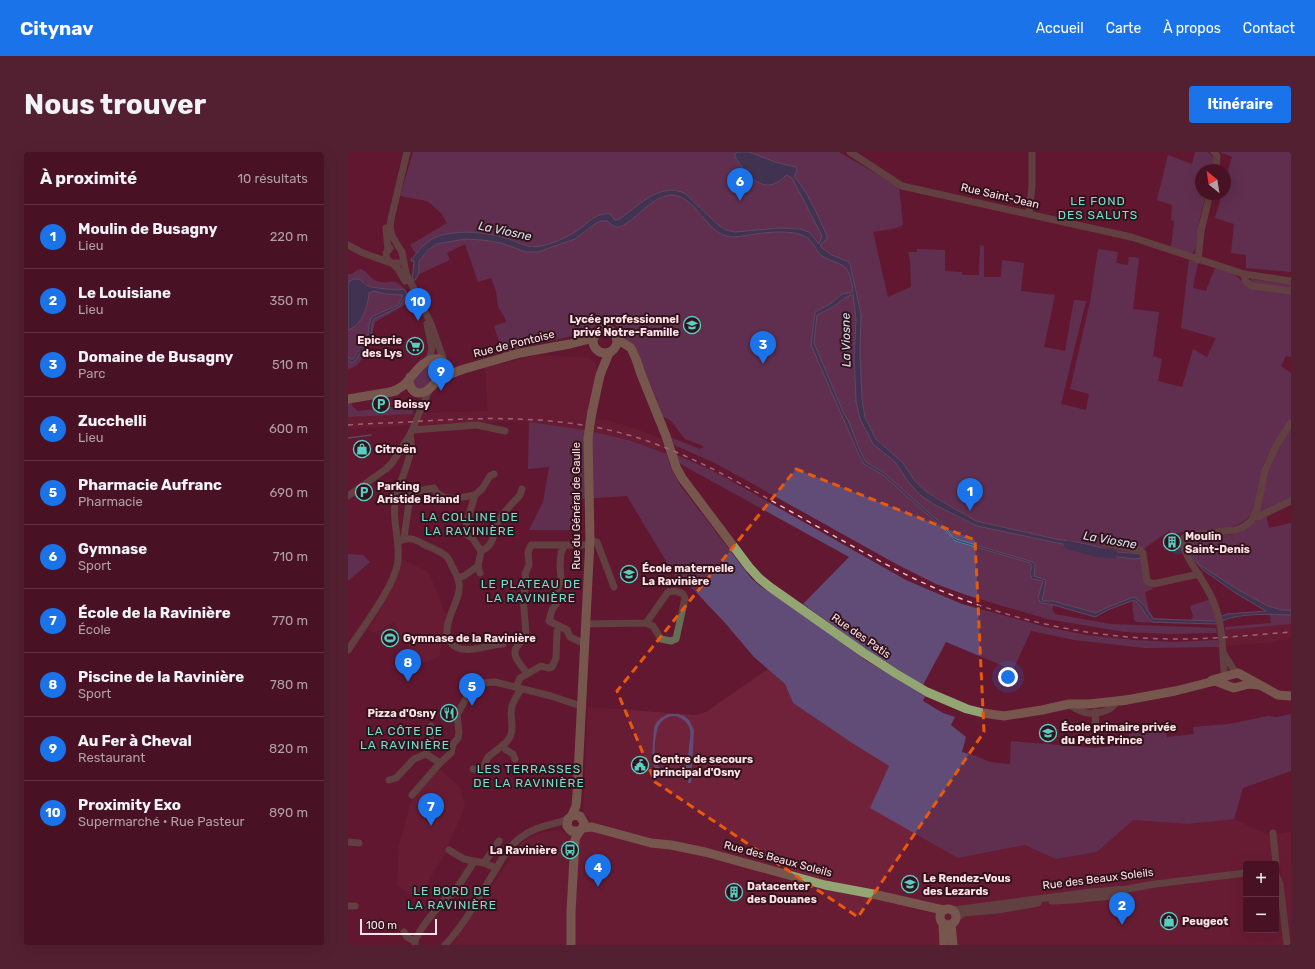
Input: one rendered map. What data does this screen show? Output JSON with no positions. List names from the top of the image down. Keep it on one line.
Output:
{"streets":{"main road":["Rue de Pontoise","Rue du Général de Gaulle","Rue des Patis","Rue des Beaux Soleils"],"street":["Rue Saint-Jean"]},"crossings":[["Rue de Pontoise","Rue du Général de Gaulle"],["Rue de Pontoise","Rue des Patis"],["Rue du Général de Gaulle","Rue des Patis"],["Rue du Général de Gaulle","Rue des Beaux Soleils"]],"districts":["LE FOND DES SALUTS","LA COLLINE DE LA RAVINIÈRE","LE PLATEAU DE LA RAVINIÈRE","LA CÔTE DE LA RAVINIÈRE","LES TERRASSES DE LA RAVINIÈRE","LE BORD DE LA RAVINIÈRE"],"water":["La Viosne"],"places":{"school or university":["Lycée professionnel privé Notre-Famille","École maternelle La Ravinière","École primaire privée du Petit Prince","Le Rendez-Vous des Lezards"],"supermarket":["Epicerie des Lys"],"parking":["Boissy","Parking Aristide Briand"],"shop":["Citroën","Peugeot"],"building":["Moulin Saint-Denis","Datacenter des Douanes"],"sports":["Gymnase de la Ravinière"],"restaurant":["Pizza d'Osny"],"public building":["Centre de secours principal d'Osny"],"bus stop":["La Ravinière"]},"scale_bar":"100 m","north":"top left","page":{"header":"Citynav","nav":["Accueil","Carte","À propos","Contact"],"buttons":"Itinéraire","title":"Nous trouver","heading":["À proximité","10 résultats"],"pins":["6","10","3","9","1","8","5","7","4","2"],"list":[{"mark":"1","name":"Moulin de Busagny","note":"Lieu","value":"220 m"},{"mark":"2","name":"Le Louisiane","note":"Lieu","value":"350 m"},{"mark":"3","name":"Domaine de Busagny","note":"Parc","value":"510 m"},{"mark":"4","name":"Zucchelli","note":"Lieu","value":"600 m"},{"mark":"5","name":"Pharmacie Aufranc","note":"Pharmacie","value":"690 m"},{"mark":"6","name":"Gymnase","note":"Sport","value":"710 m"},{"mark":"7","name":"École de la Ravinière","note":"École","value":"770 m"},{"mark":"8","name":"Piscine de la Ravinière","note":"Sport","value":"780 m"},{"mark":"9","name":"Au Fer à Cheval","note":"Restaurant","value":"820 m"},{"mark":"10","name":"Proximity Exo","note":"Supermarché · Rue Pasteur","value":"890 m"}],"map_buttons":["+","−"],"scale":"100 m"}}
